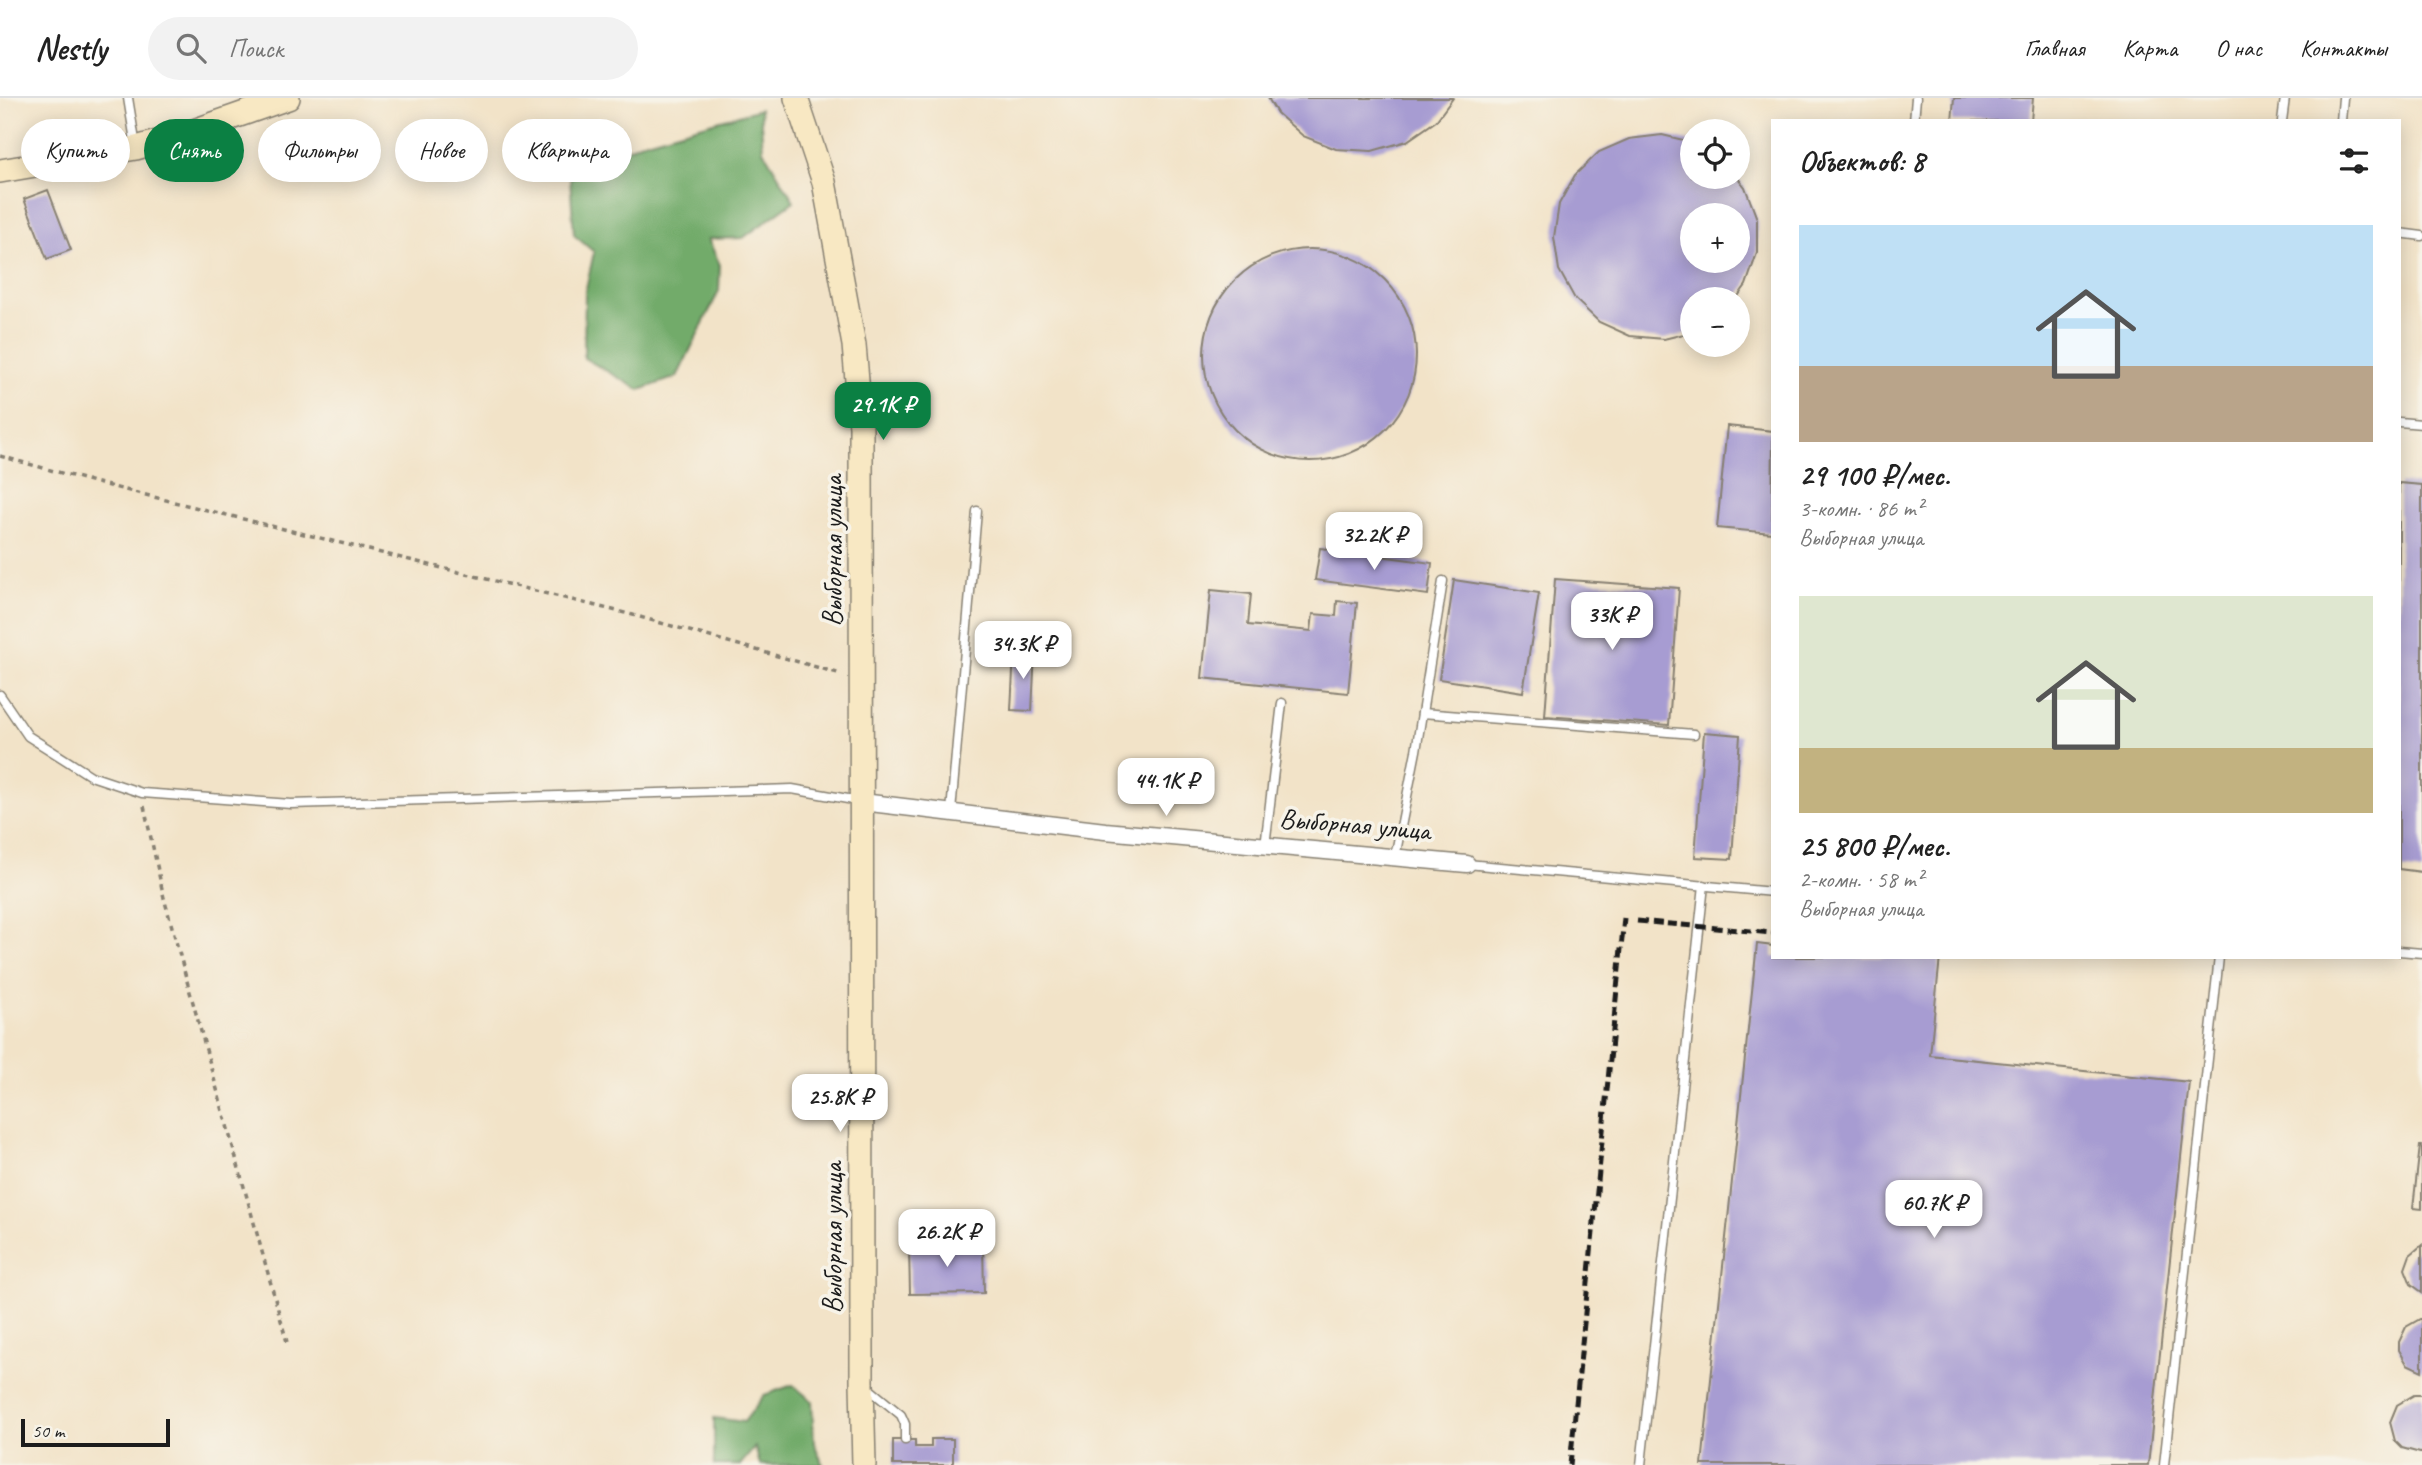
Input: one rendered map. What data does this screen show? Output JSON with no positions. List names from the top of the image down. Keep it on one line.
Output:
{"streets":{"main road":["Выборная улица"]},"scale_bar":"50 m","page":{"header":"Nestly","search":"Поиск","nav":["Главная","Карта","О нас","Контакты"],"map_buttons":["+","−"],"chip":["Купить","Снять","Фильтры","Новое","Квартира"],"heading":"Объектов: 8","list":[{"name":"29 100 ₽/мес.","note":"3-комн. · 86 m² · Выборная улица"},{"name":"25 800 ₽/мес.","note":"2-комн. · 58 m² · Выборная улица"}],"price":["29.1K ₽","32.2K ₽","33K ₽","34.3K ₽","44.1K ₽","25.8K ₽","60.7K ₽","26.2K ₽"],"scale":"50 m"}}
